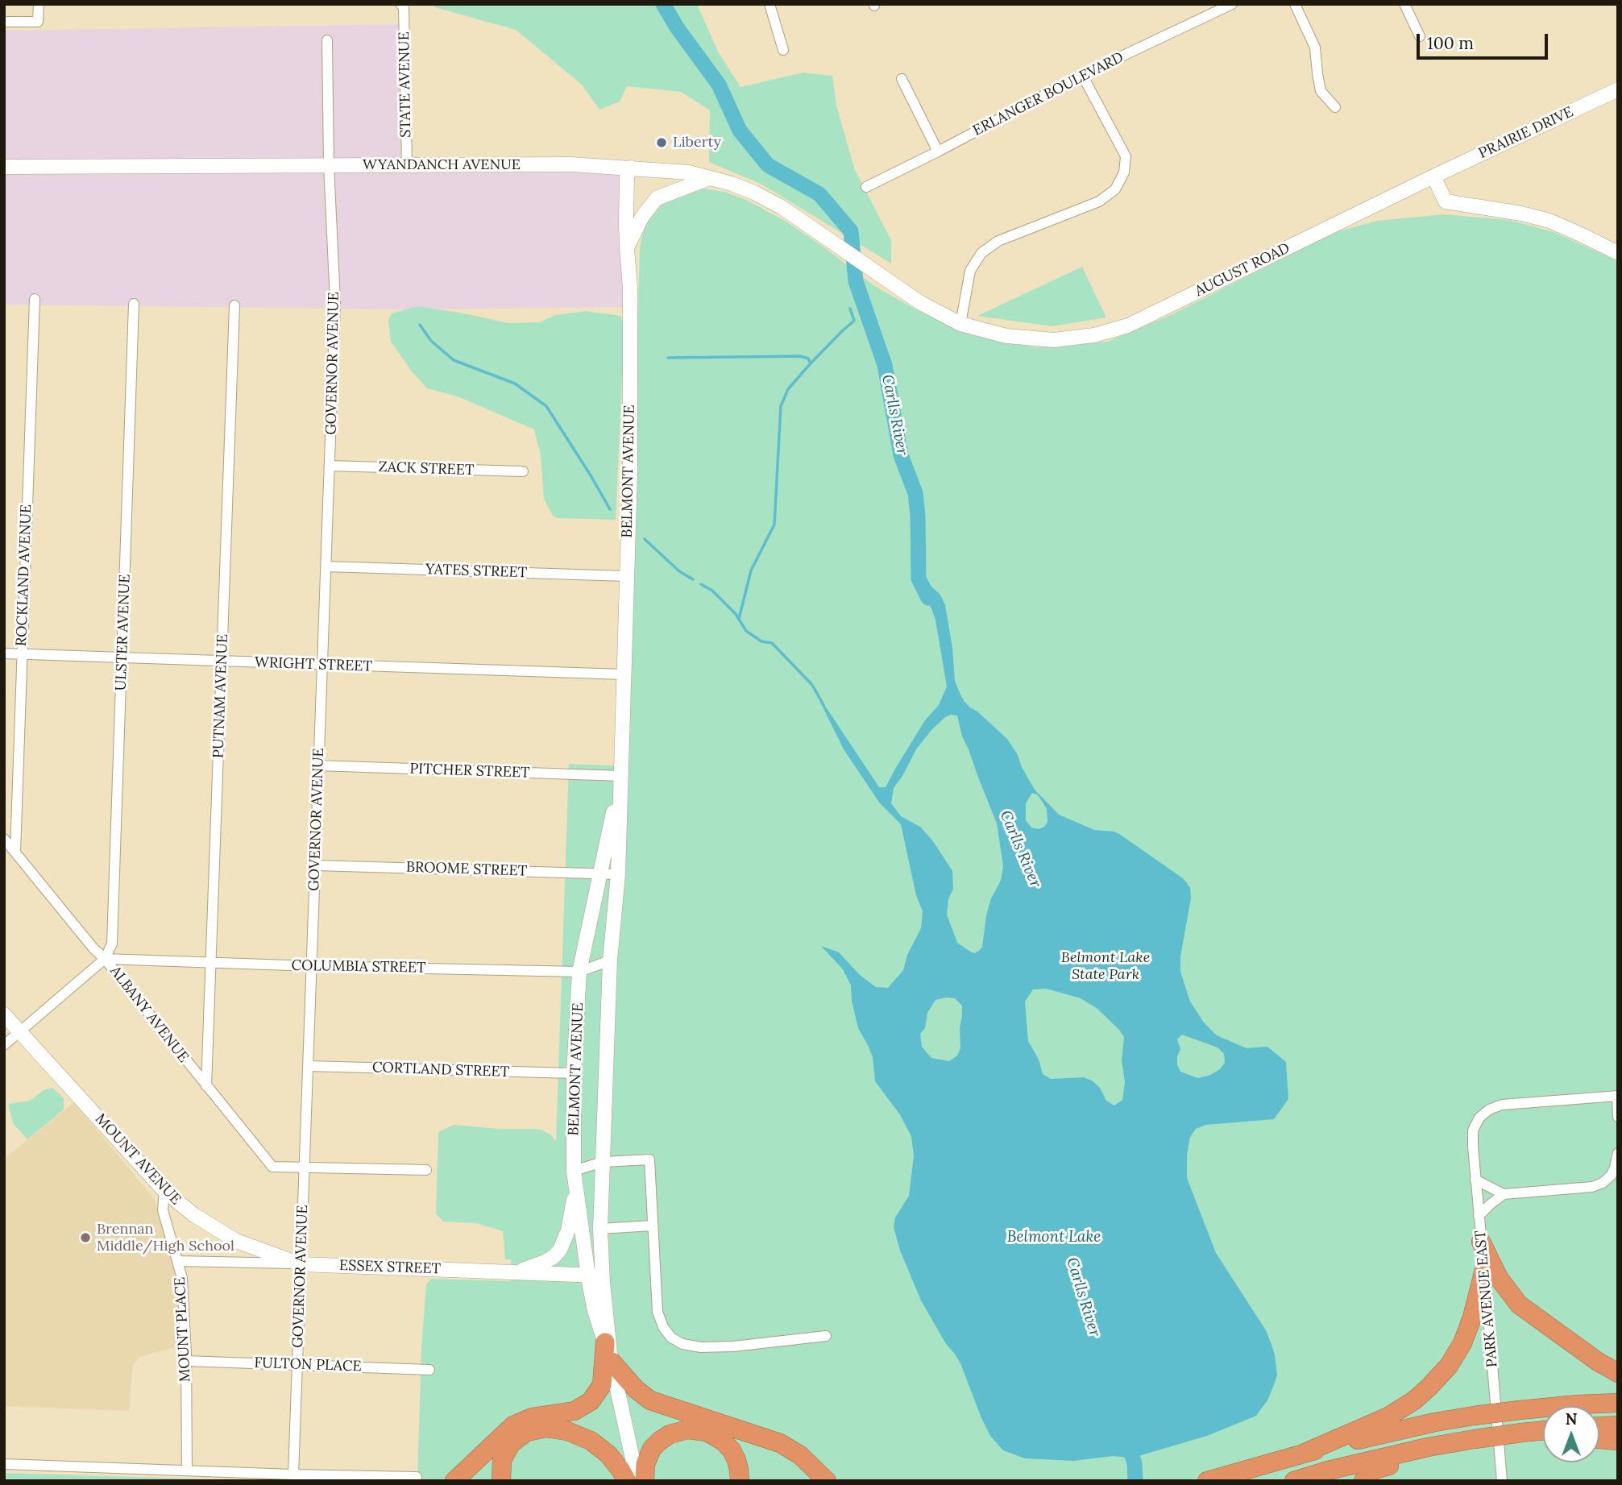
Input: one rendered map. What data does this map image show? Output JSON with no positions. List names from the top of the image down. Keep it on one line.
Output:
{"streets":{"street":["STATE AVENUE","ERLANGER BOULEVARD","PRAIRIE DRIVE","WYANDANCH AVENUE","AUGUST ROAD","GOVERNOR AVENUE","ZACK STREET","BELMONT AVENUE","YATES STREET","ROCKLAND AVENUE","ULSTER AVENUE","WRIGHT STREET","PUTNAM AVENUE","PITCHER STREET","BROOME STREET","COLUMBIA STREET","ALBANY AVENUE","CORTLAND STREET","MOUNT AVENUE","ESSEX STREET","PARK AVENUE EAST","MOUNT PLACE","FULTON PLACE"]},"crossings":[["STATE AVENUE","WYANDANCH AVENUE"],["PRAIRIE DRIVE","AUGUST ROAD"],["WYANDANCH AVENUE","AUGUST ROAD"],["WYANDANCH AVENUE","GOVERNOR AVENUE"],["WYANDANCH AVENUE","BELMONT AVENUE"],["GOVERNOR AVENUE","ZACK STREET"],["GOVERNOR AVENUE","YATES STREET"],["GOVERNOR AVENUE","WRIGHT STREET"],["GOVERNOR AVENUE","PITCHER STREET"],["GOVERNOR AVENUE","BROOME STREET"],["GOVERNOR AVENUE","COLUMBIA STREET"],["GOVERNOR AVENUE","ALBANY AVENUE"],["GOVERNOR AVENUE","CORTLAND STREET"],["GOVERNOR AVENUE","MOUNT AVENUE"],["GOVERNOR AVENUE","ESSEX STREET"],["GOVERNOR AVENUE","FULTON PLACE"],["BELMONT AVENUE","YATES STREET"],["BELMONT AVENUE","WRIGHT STREET"],["BELMONT AVENUE","PITCHER STREET"],["BELMONT AVENUE","BROOME STREET"],["BELMONT AVENUE","COLUMBIA STREET"],["BELMONT AVENUE","CORTLAND STREET"],["BELMONT AVENUE","ESSEX STREET"],["ROCKLAND AVENUE","WRIGHT STREET"],["ROCKLAND AVENUE","ALBANY AVENUE"],["ULSTER AVENUE","WRIGHT STREET"],["ULSTER AVENUE","COLUMBIA STREET"],["ULSTER AVENUE","ALBANY AVENUE"],["WRIGHT STREET","PUTNAM AVENUE"],["PUTNAM AVENUE","COLUMBIA STREET"],["PUTNAM AVENUE","ALBANY AVENUE"],["COLUMBIA STREET","ALBANY AVENUE"],["MOUNT AVENUE","ESSEX STREET"],["MOUNT AVENUE","MOUNT PLACE"],["ESSEX STREET","MOUNT PLACE"],["MOUNT PLACE","FULTON PLACE"]],"water":["Carlls River","Belmont Lake"],"parks":["Belmont Lake State Park"],"places":["Liberty","Brennan Middle/High School"],"scale_bar":"100 m","north":"top"}
